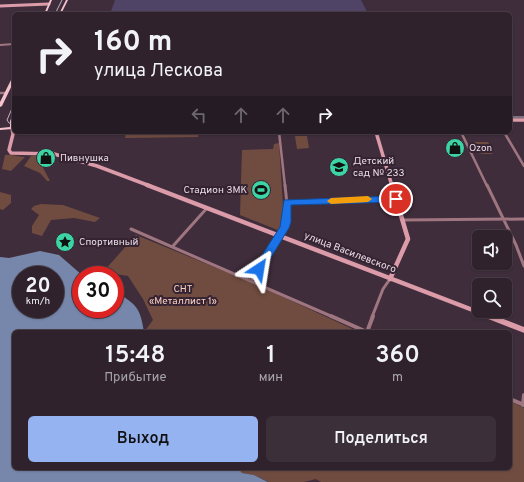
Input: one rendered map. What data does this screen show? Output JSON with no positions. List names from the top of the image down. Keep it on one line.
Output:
{"streets":{"street":["улица Василевского"]},"parks":["СНТ «Металлист 1»"],"places":{"shop":["Ozon","Пивнушка"],"school or university":["Детский сад № 233"],"sports":["Стадион ЗМК"],"place":["Спортивный"]},"page":{"turn":["160 m","улица Лескова"],"speed":"20 km/h","limit":"30","eta":["15:48","Прибытие","1","мин","360","m"],"buttons":["Выход","Поделиться"]}}
